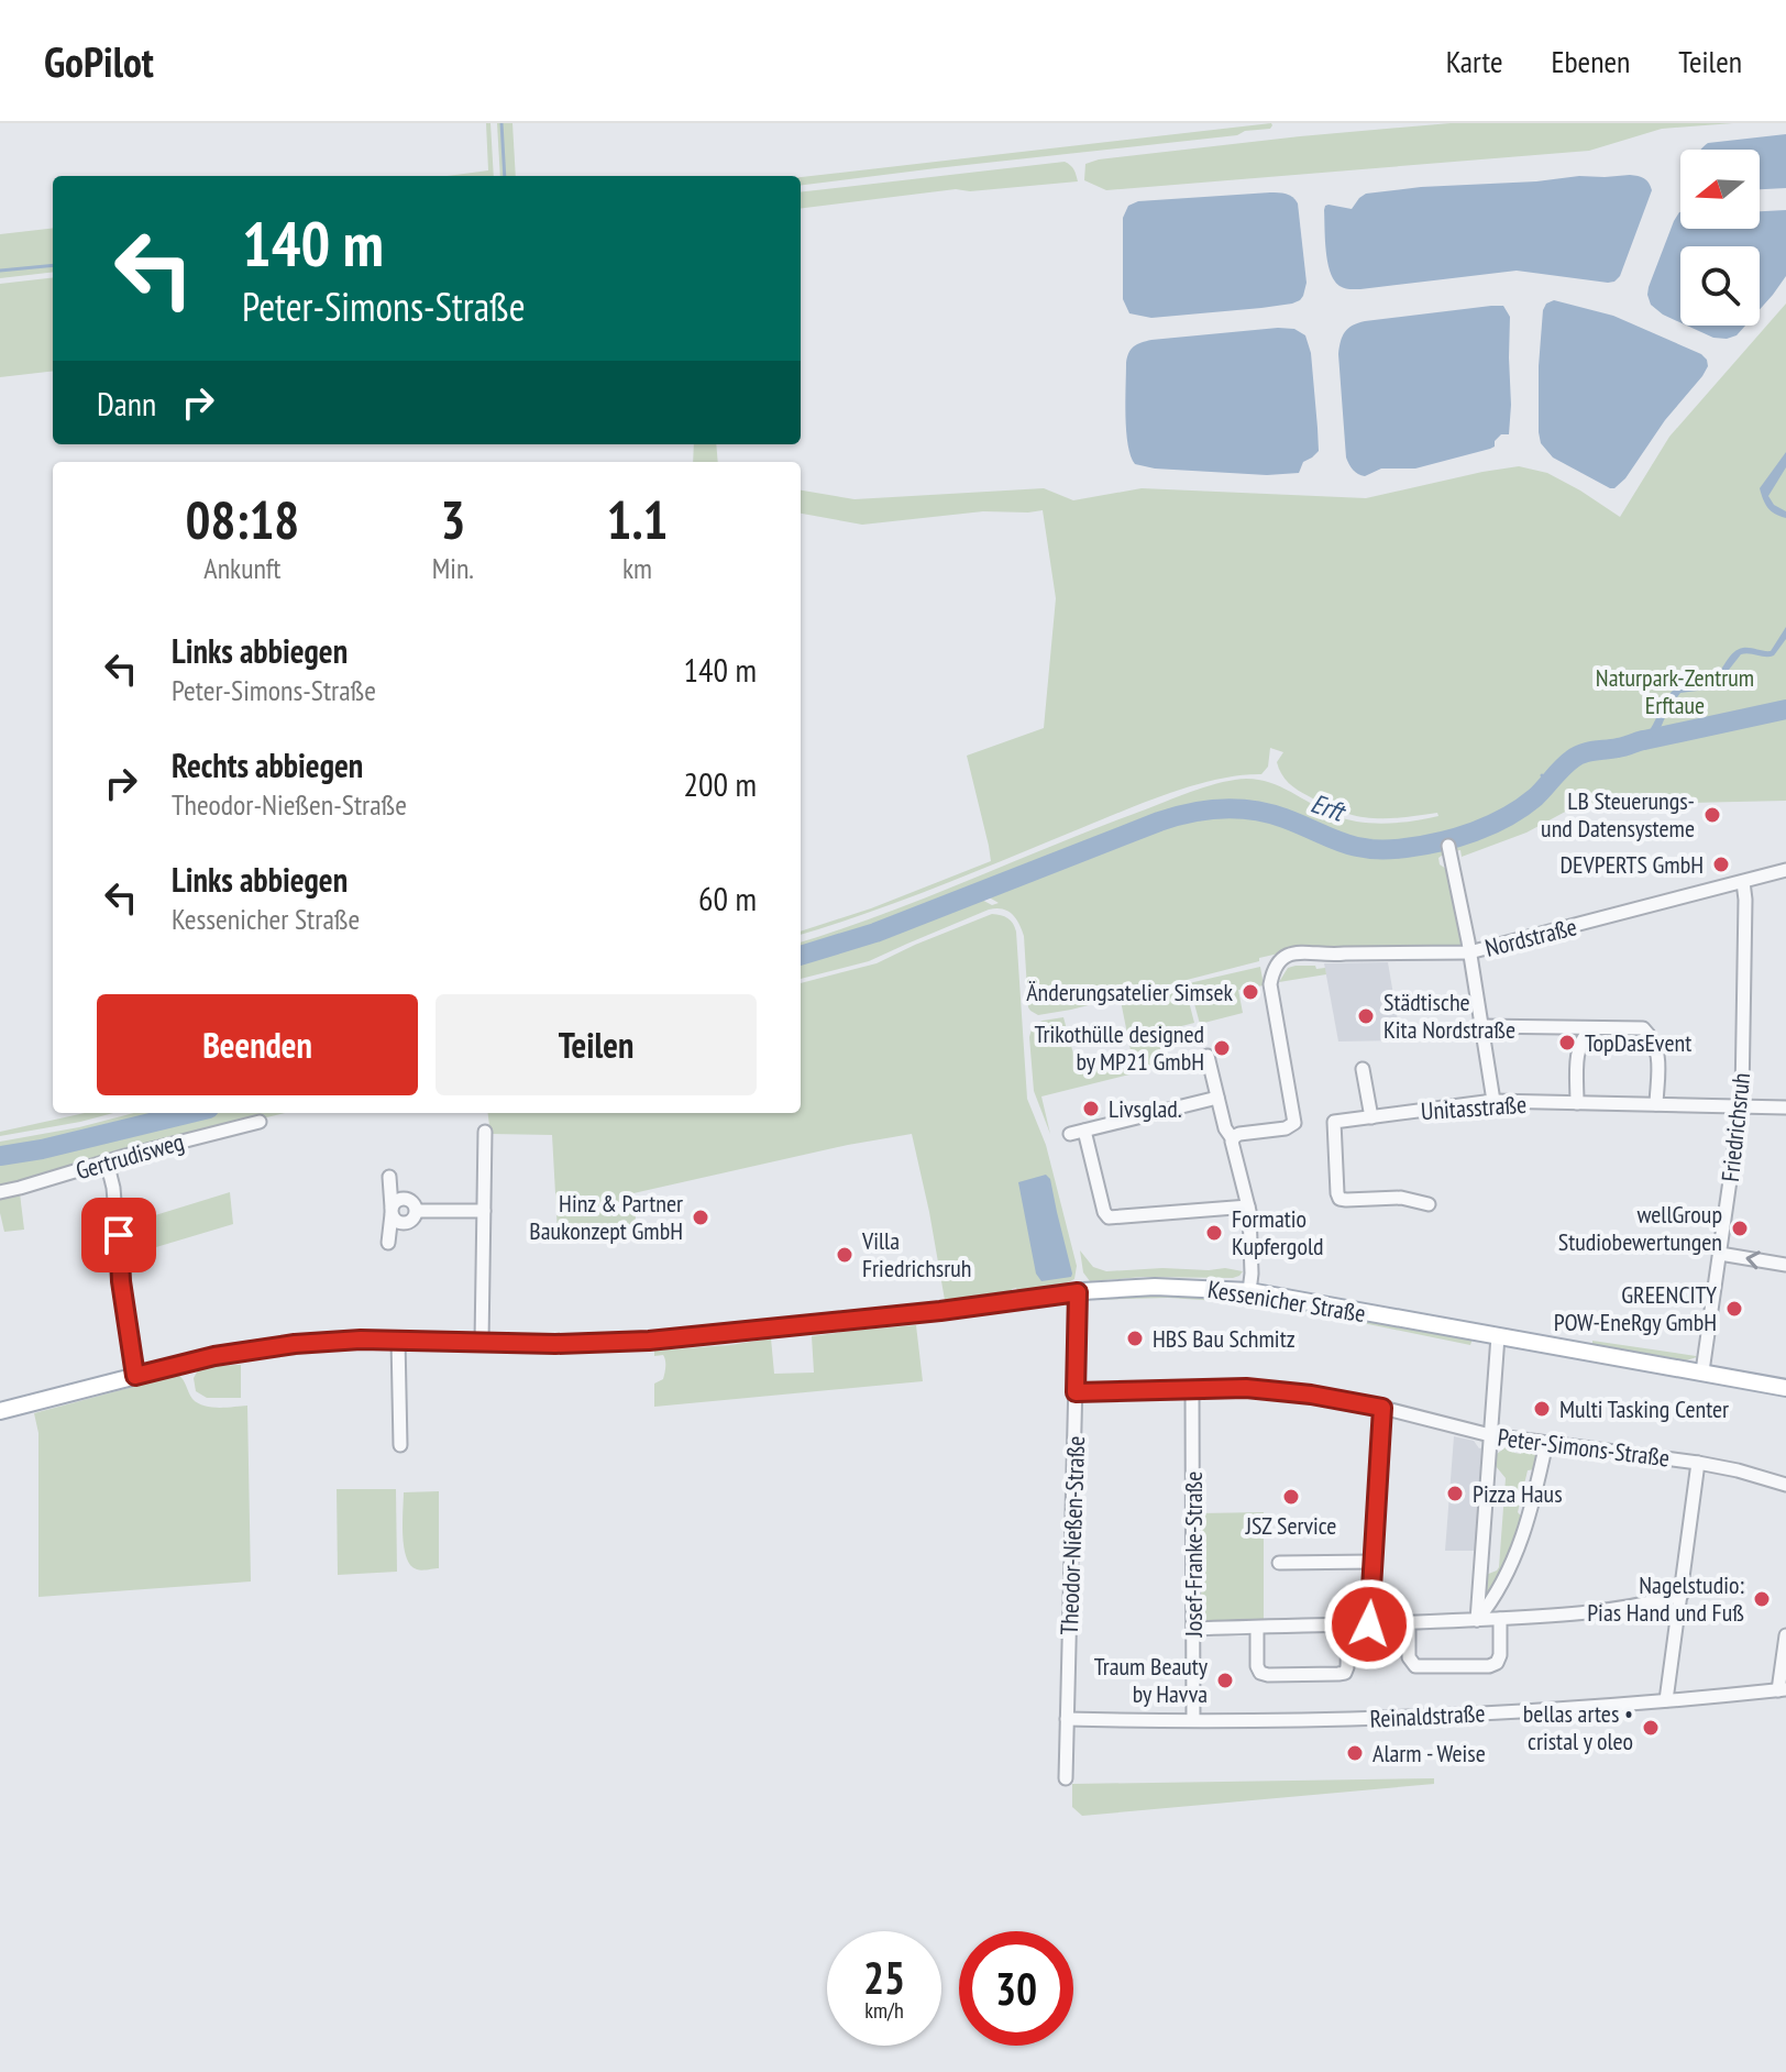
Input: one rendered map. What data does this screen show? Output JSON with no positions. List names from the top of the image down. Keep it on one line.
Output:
{"streets":{"main road":["Kessenicher Straße"],"street":["Nordstraße","Unitasstraße","Friedrichsruh","Gertrudisweg","Peter-Simons-Straße","Theodor-Nießen-Straße","Josef-Franke-Straße","Reinaldstraße"]},"crossings":[["Nordstraße","Friedrichsruh"],["Unitasstraße","Friedrichsruh"],["Friedrichsruh","Kessenicher Straße"],["Kessenicher Straße","Theodor-Nießen-Straße"],["Peter-Simons-Straße","Theodor-Nießen-Straße"],["Peter-Simons-Straße","Josef-Franke-Straße"],["Theodor-Nießen-Straße","Reinaldstraße"],["Josef-Franke-Straße","Reinaldstraße"]],"water":["Erft"],"parks":["Naturpark-Zentrum Erftaue"],"places":["LB Steuerungs- und Datensysteme","DEVPERTS GmbH","Änderungsatelier Simsek","Städtische Kita Nordstraße","TopDasEvent","Trikothülle designed by MP21 GmbH","Livsglad.","Hinz & Partner Baukonzept GmbH","wellGroup Studiobewertungen","Formatio Kupfergold","Villa Friedrichsruh","GREENCITY POW-EneRgy GmbH","HBS Bau Schmitz","Multi Tasking Center","Pizza Haus","JSZ Service","Nagelstudio: Pias Hand und Fuß","Traum Beauty by Havva","bellas artes • cristal y oleo","Alarm - Weise"],"north":"left","page":{"header":"GoPilot","nav":["Karte","Ebenen","Teilen"],"turn":["140 m","Peter-Simons-Straße"],"then":"Dann","eta":["08:18","Ankunft","3","Min.","1.1","km"],"list":[{"name":"Links abbiegen","note":"Peter-Simons-Straße","value":"140 m"},{"name":"Rechts abbiegen","note":"Theodor-Nießen-Straße","value":"200 m"},{"name":"Links abbiegen","note":"Kessenicher Straße","value":"60 m"}],"buttons":["Beenden","Teilen"],"speed":"25 km/h","limit":"30"}}
